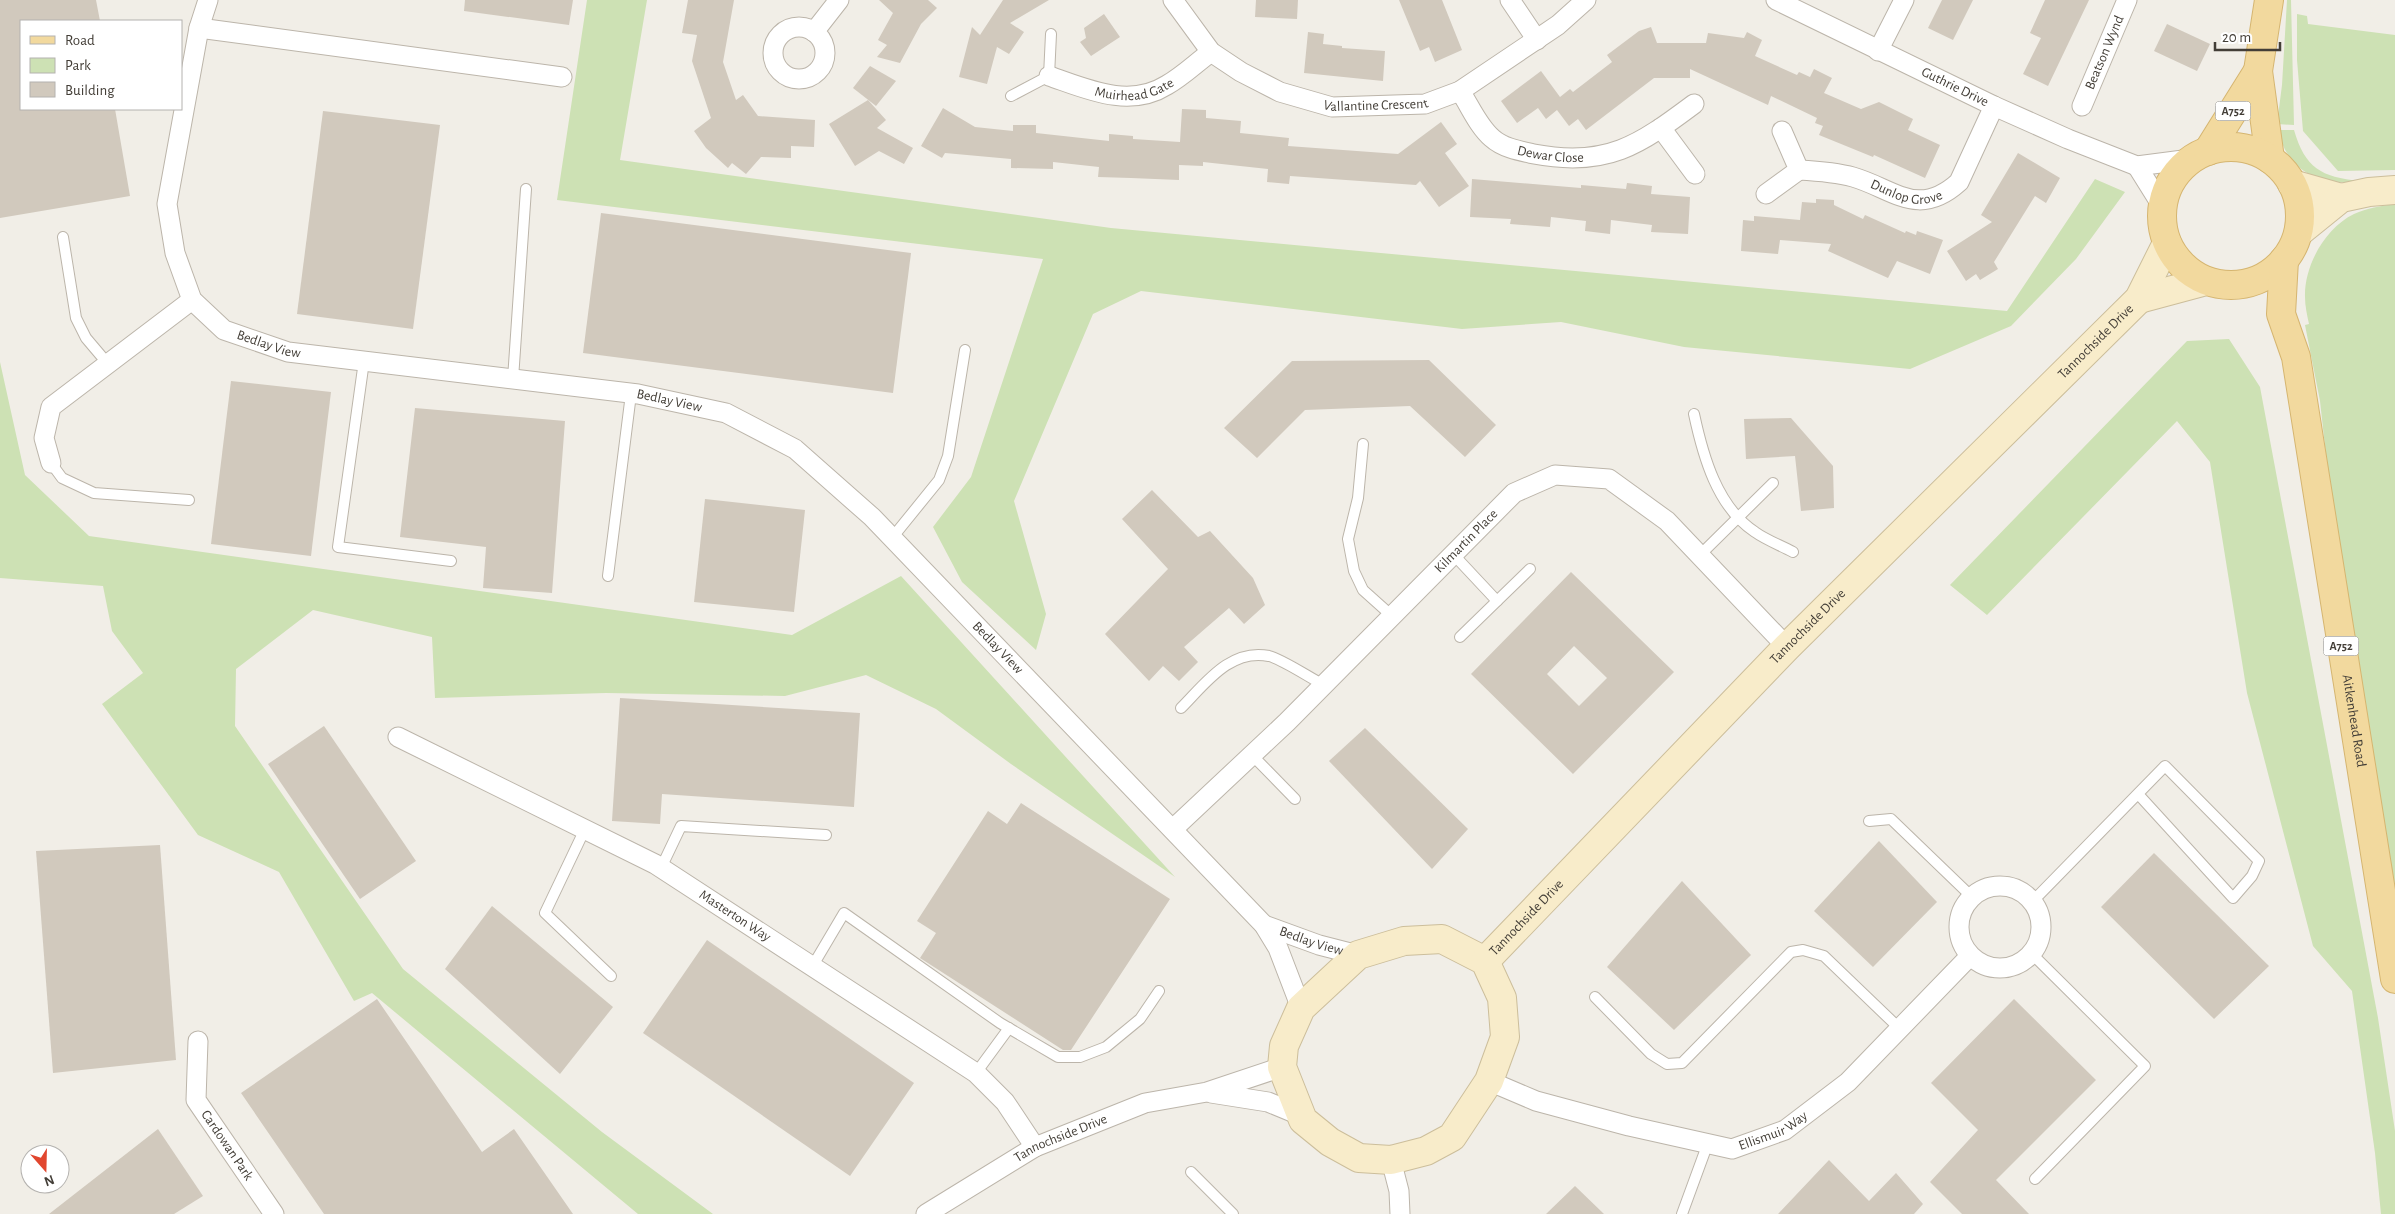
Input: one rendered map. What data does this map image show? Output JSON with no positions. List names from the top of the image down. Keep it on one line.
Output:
{"streets":{"main road":["A752","Aitkenhead Road"],"street":["Beatson Wynd","Muirhead Gate","Guthrie Drive","Vallantine Crescent","Dewar Close","Dunlop Grove","Tannochside Drive","Bedlay View","Kilmartin Place","Masterton Way","Ellismuir Way","Cardowan Park"]},"crossings":[["Muirhead Gate","Vallantine Crescent"],["Guthrie Drive","Dunlop Grove"],["Vallantine Crescent","Dewar Close"],["A752","Tannochside Drive"],["A752","Aitkenhead Road"],["Tannochside Drive","Bedlay View"],["Tannochside Drive","Kilmartin Place"],["Tannochside Drive","Aitkenhead Road"],["Tannochside Drive","Masterton Way"],["Tannochside Drive","Ellismuir Way"],["Bedlay View","Kilmartin Place"]],"legend":["Road","Park","Building"],"scale_bar":"20 m","north":"bottom"}
